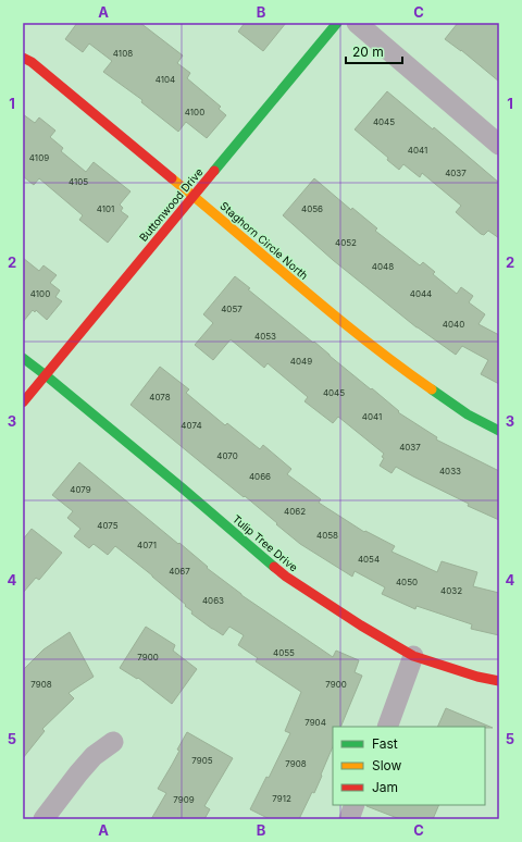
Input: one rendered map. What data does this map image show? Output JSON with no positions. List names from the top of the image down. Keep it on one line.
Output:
{"streets":{"street":["Buttonwood Drive","Staghorn Circle North","Tulip Tree Drive"]},"crossings":[["Buttonwood Drive","Staghorn Circle North"],["Buttonwood Drive","Tulip Tree Drive"]],"house_numbers":["4108","4104","4100","4045","4041","4109","4037","4105","4101","4056","4052","4048","4100","4044","4057","4040","4053","4049","4045","4078","4041","4074","4037","4070","4033","4066","4079","4062","4075","4058","4071","4054","4067","4050","4032","4063","4055","7900","7908","7900","7904","7905","7908","7912","7909"],"legend":["Fast","Slow","Jam"],"scale_bar":"20 m","grid":{"columns":["A","B","C"],"rows":["1","2","3","4","5"]}}
